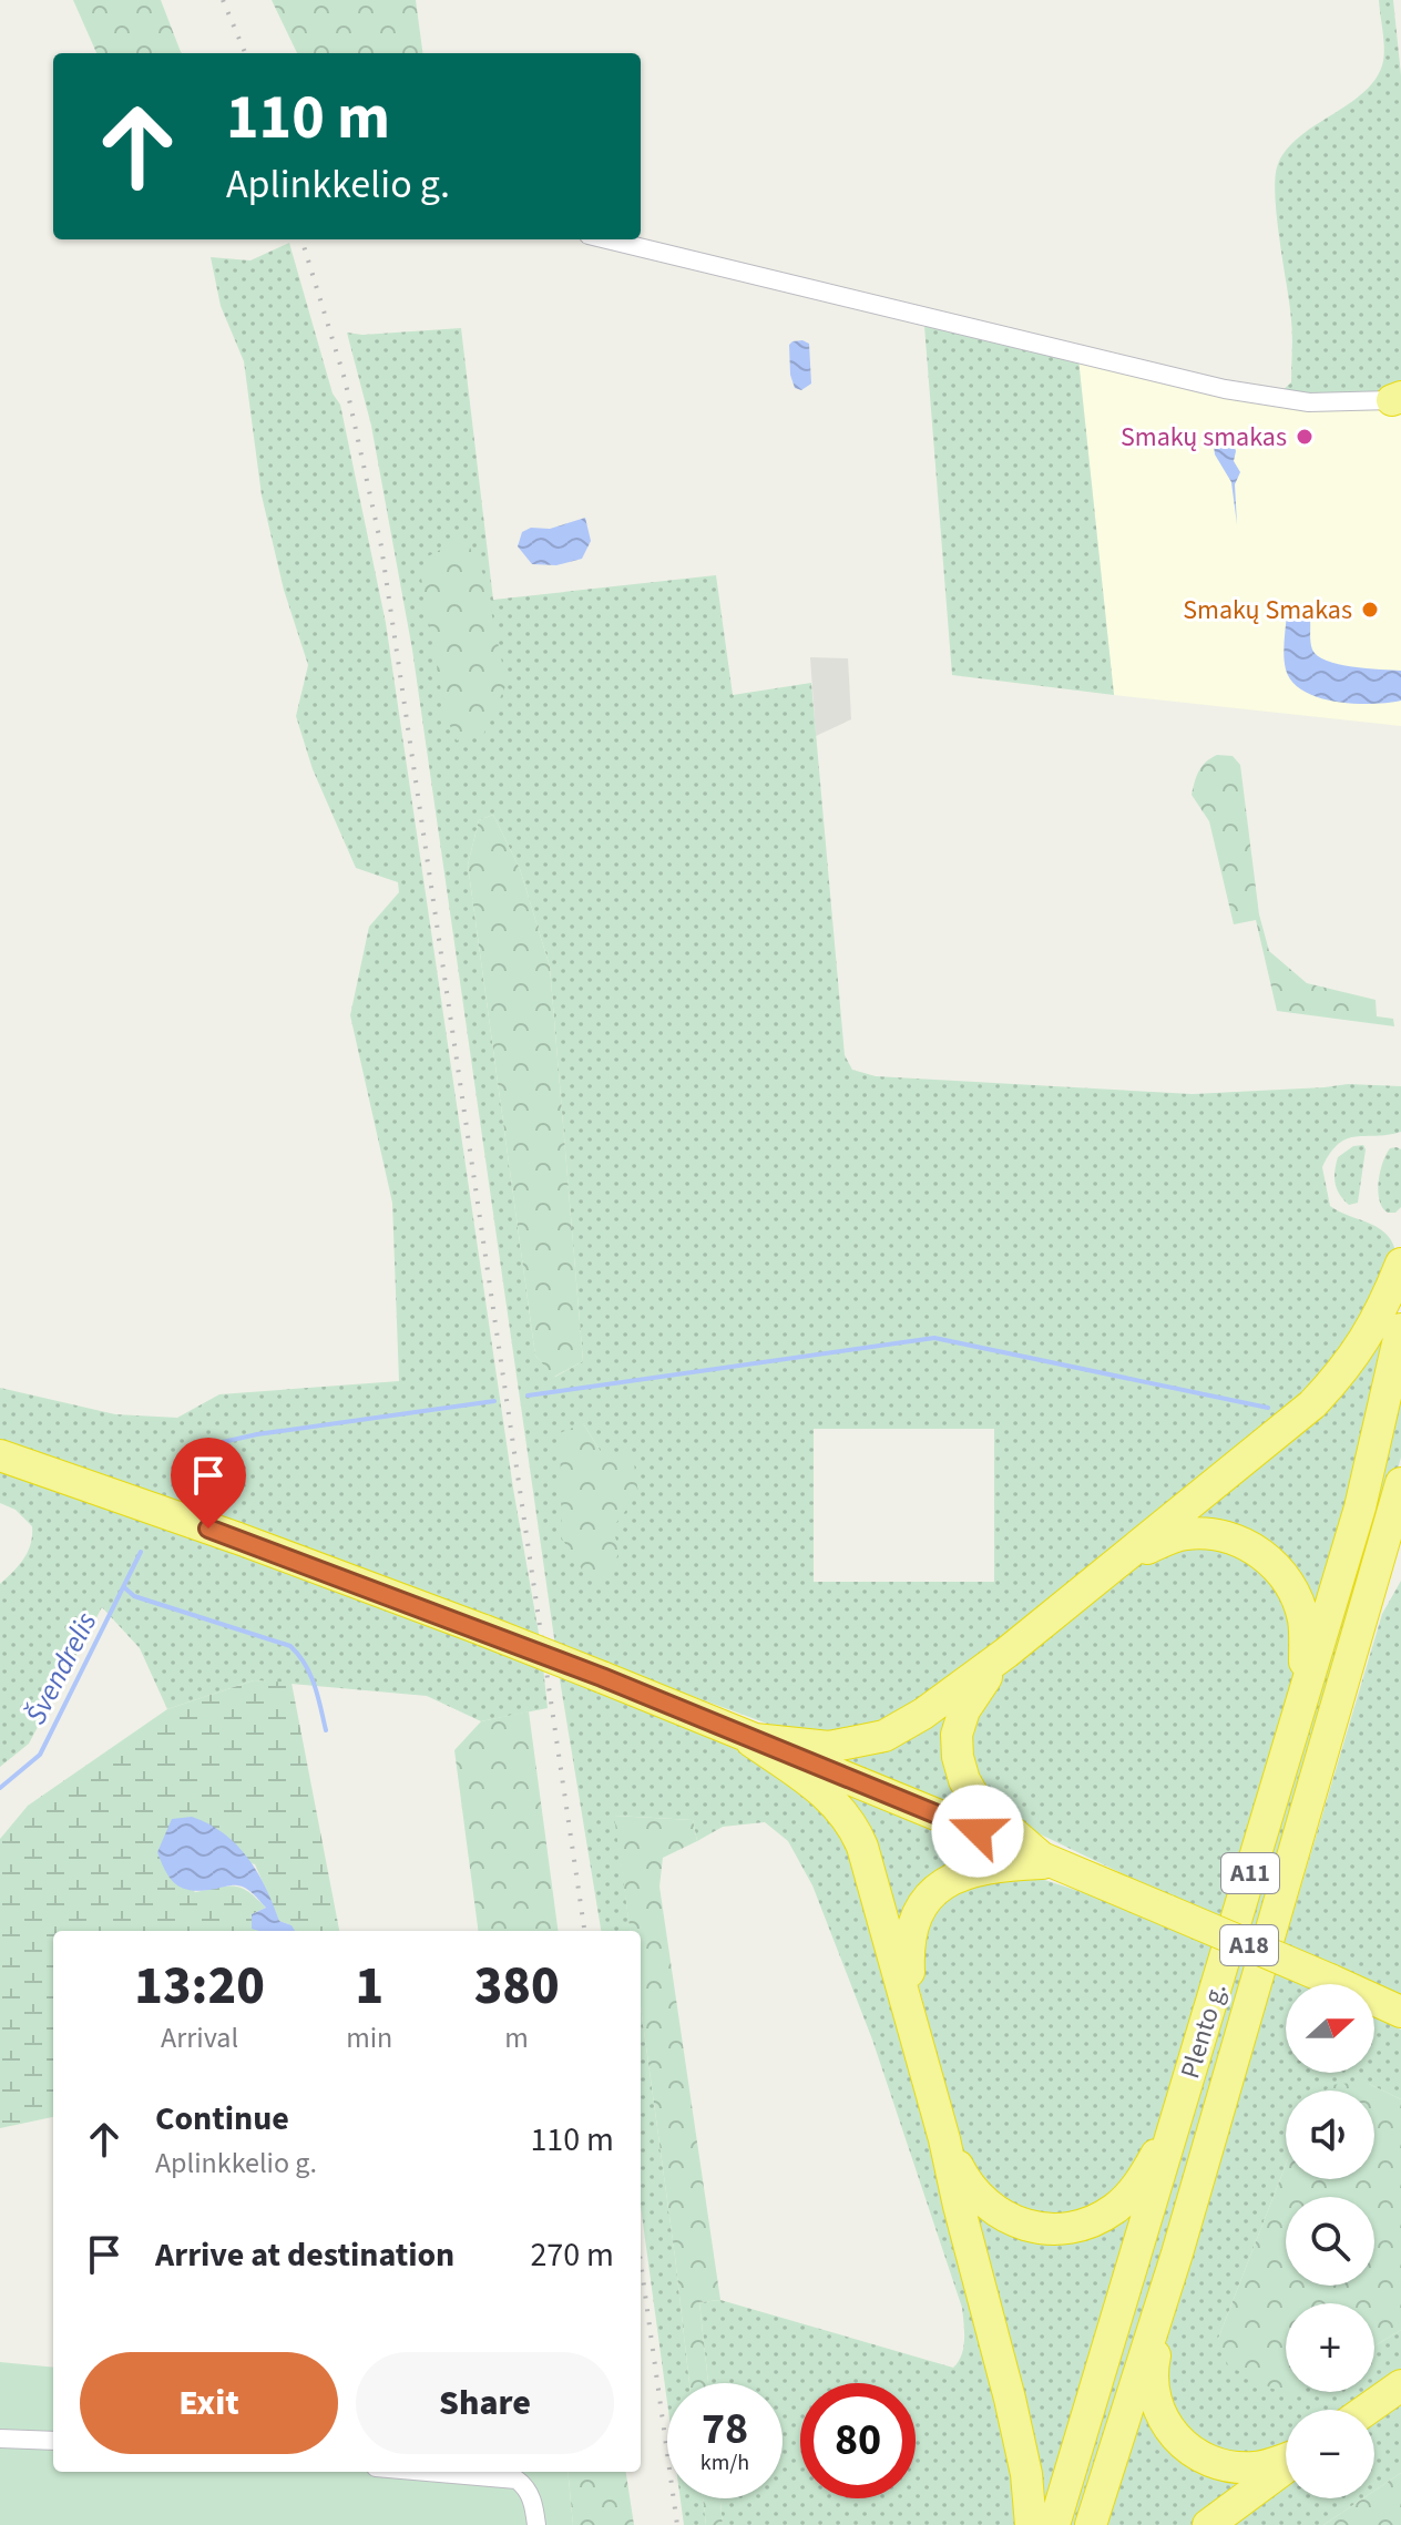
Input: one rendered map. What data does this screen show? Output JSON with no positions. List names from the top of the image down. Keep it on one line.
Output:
{"streets":{"highway":["A11","A18","Plento g."]},"water":["Švendrelis"],"places":["Smakų smakas","Smakų Smakas"],"north":"right","page":{"turn":["110 m","Aplinkkelio g."],"eta":["13:20","Arrival","1","min","380","m"],"map_buttons":["+","−"],"list":[{"name":"Continue","note":"Aplinkkelio g.","value":"110 m"},{"name":"Arrive at destination","value":"270 m"}],"buttons":["Exit","Share"],"speed":"78 km/h","limit":"80"}}
